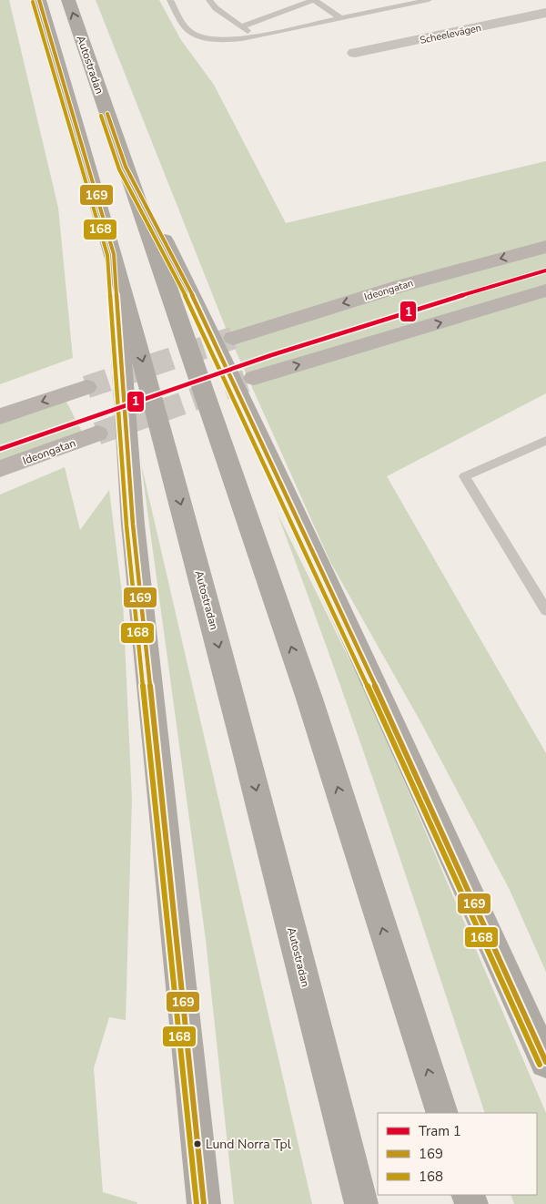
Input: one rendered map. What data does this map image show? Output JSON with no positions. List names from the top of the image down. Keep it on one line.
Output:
{"streets":{"highway":["Autostradan"],"street":["Scheelevägen","Ideongatan"]},"places":["Lund Norra Tpl"],"lines":["transit line 169","transit line 168","tram line 1"],"legend":["Tram 1","169","168"]}
